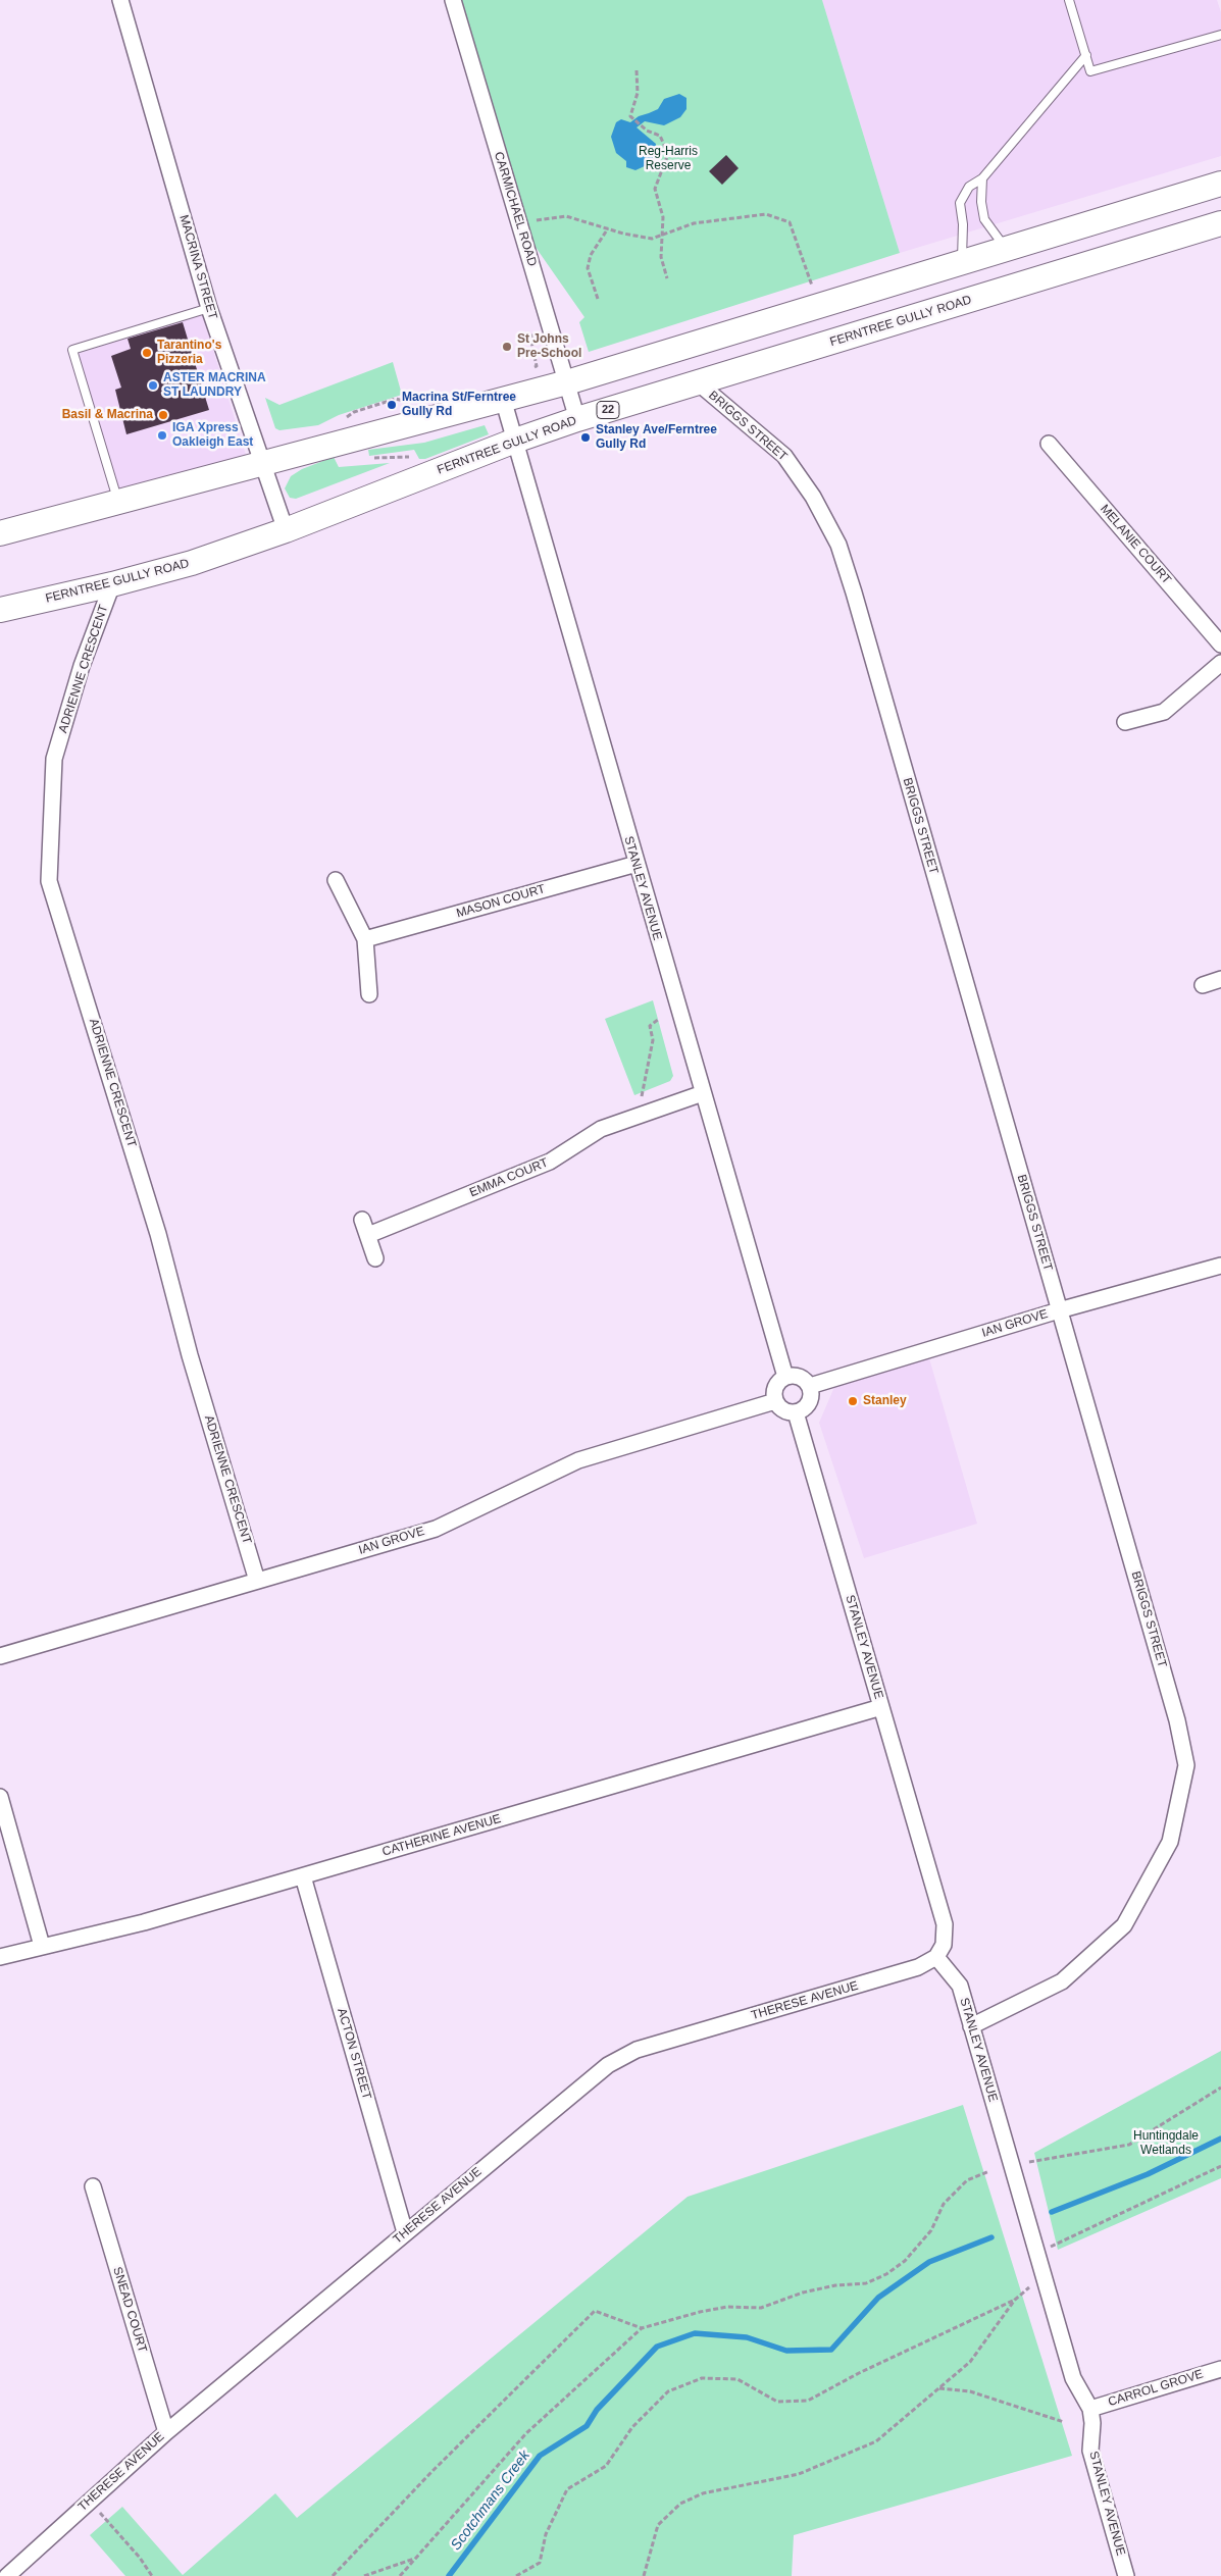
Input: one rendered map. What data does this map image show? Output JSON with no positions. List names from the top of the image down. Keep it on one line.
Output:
{"streets":{"main road":["FERNTREE GULLY ROAD","22"],"street":["CARMICHAEL ROAD","MACRINA STREET","BRIGGS STREET","MELANIE COURT","ADRIENNE CRESCENT","STANLEY AVENUE","MASON COURT","EMMA COURT","IAN GROVE","CATHERINE AVENUE","THERESE AVENUE","ACTON STREET","SNEAD COURT","CARROL GROVE"]},"crossings":[["CARMICHAEL ROAD","FERNTREE GULLY ROAD"],["MACRINA STREET","FERNTREE GULLY ROAD"],["FERNTREE GULLY ROAD","BRIGGS STREET"],["FERNTREE GULLY ROAD","ADRIENNE CRESCENT"],["FERNTREE GULLY ROAD","STANLEY AVENUE"],["BRIGGS STREET","STANLEY AVENUE"],["BRIGGS STREET","IAN GROVE"],["ADRIENNE CRESCENT","IAN GROVE"],["STANLEY AVENUE","MASON COURT"],["STANLEY AVENUE","EMMA COURT"],["STANLEY AVENUE","IAN GROVE"],["STANLEY AVENUE","CATHERINE AVENUE"],["STANLEY AVENUE","THERESE AVENUE"],["STANLEY AVENUE","CARROL GROVE"],["CATHERINE AVENUE","ACTON STREET"],["THERESE AVENUE","ACTON STREET"],["THERESE AVENUE","SNEAD COURT"]],"water":["Scotchmans Creek"],"parks":["Reg-Harris Reserve","Huntingdale Wetlands"],"places":["St Johns Pre-School","Tarantino's Pizzeria","ASTER MACRINA ST LAUNDRY","Macrina St/Ferntree Gully Rd","Basil & Macrina","IGA Xpress Oakleigh East","Stanley Ave/Ferntree Gully Rd","Stanley"]}
